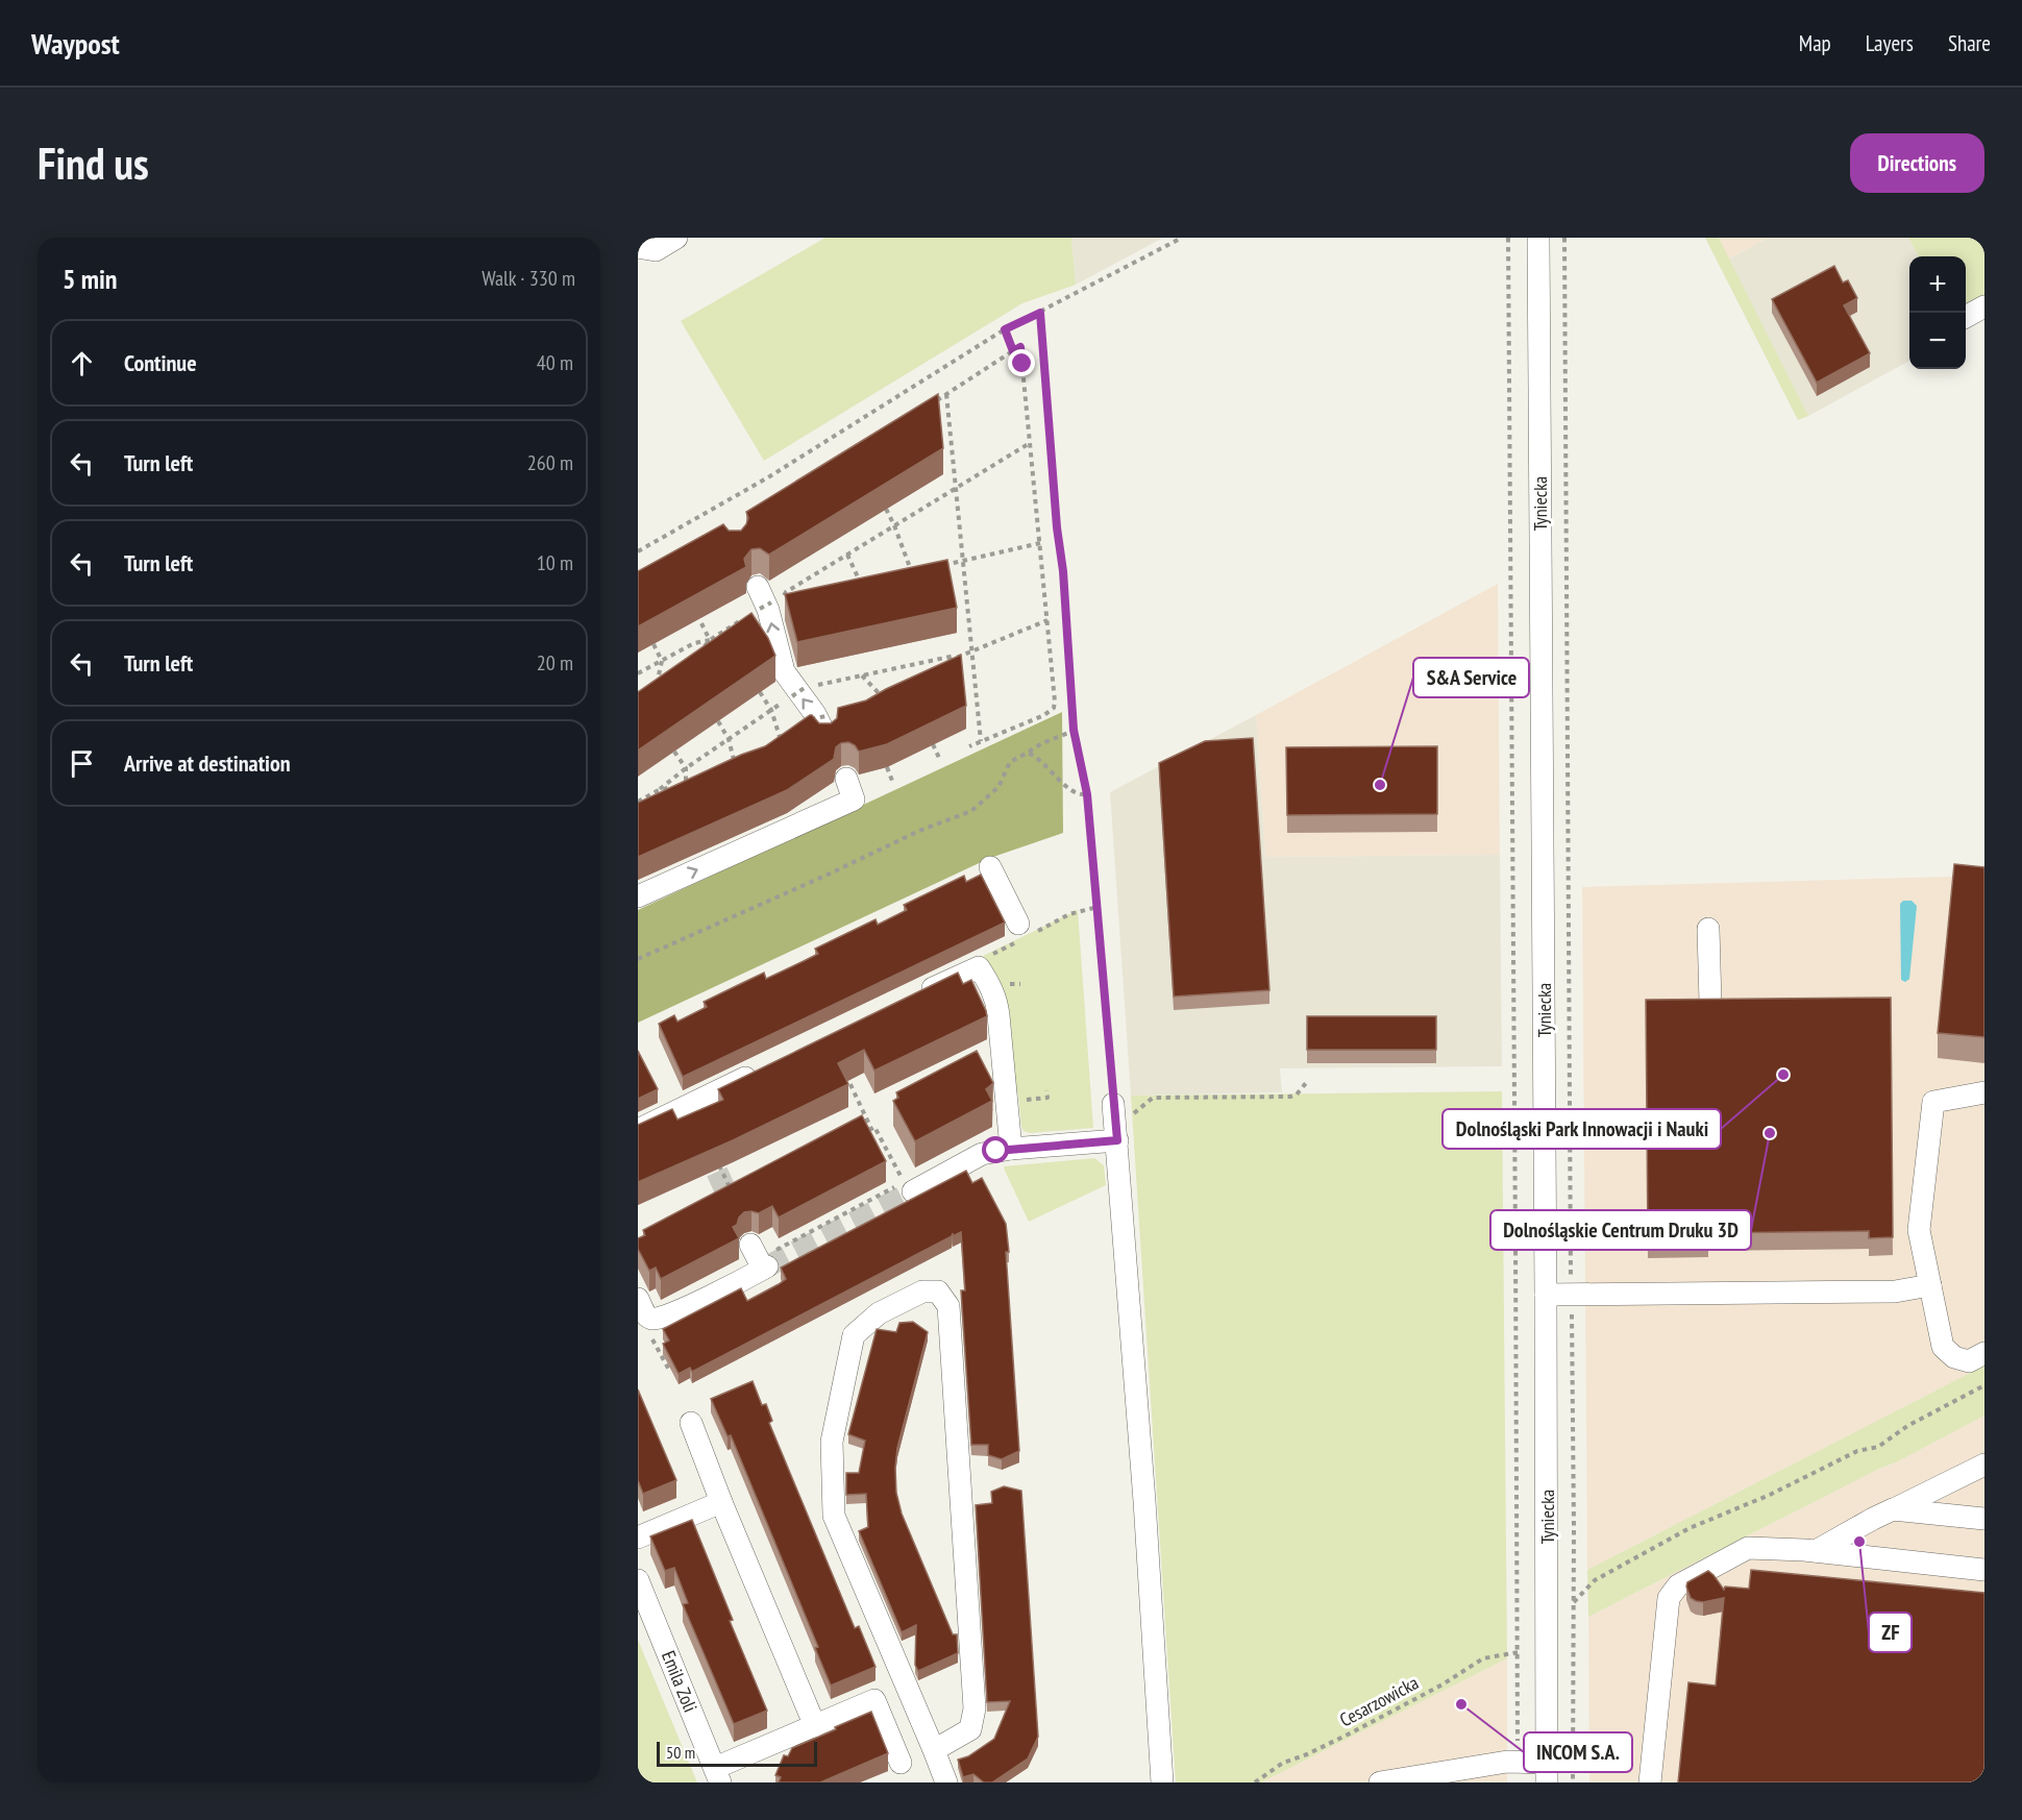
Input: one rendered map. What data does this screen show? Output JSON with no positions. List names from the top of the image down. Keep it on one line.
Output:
{"streets":{"street":["Tyniecka","Emila Zoli"],"path":["Cesarzowicka"]},"places":["S&A Service","Dolnośląski Park Innowacji i Nauki","Dolnośląskie Centrum Druku 3D","ZF","INCOM S.A."],"scale_bar":"50 m","page":{"header":"Waypost","nav":["Map","Layers","Share"],"buttons":"Directions","title":"Find us","heading":["5 min","Walk · 330 m"],"map_buttons":["+","−"],"list":[["Continue","40 m"],["Turn left","260 m"],["Turn left","10 m"],["Turn left","20 m"],"Arrive at destination"],"scale":"50 m"}}
